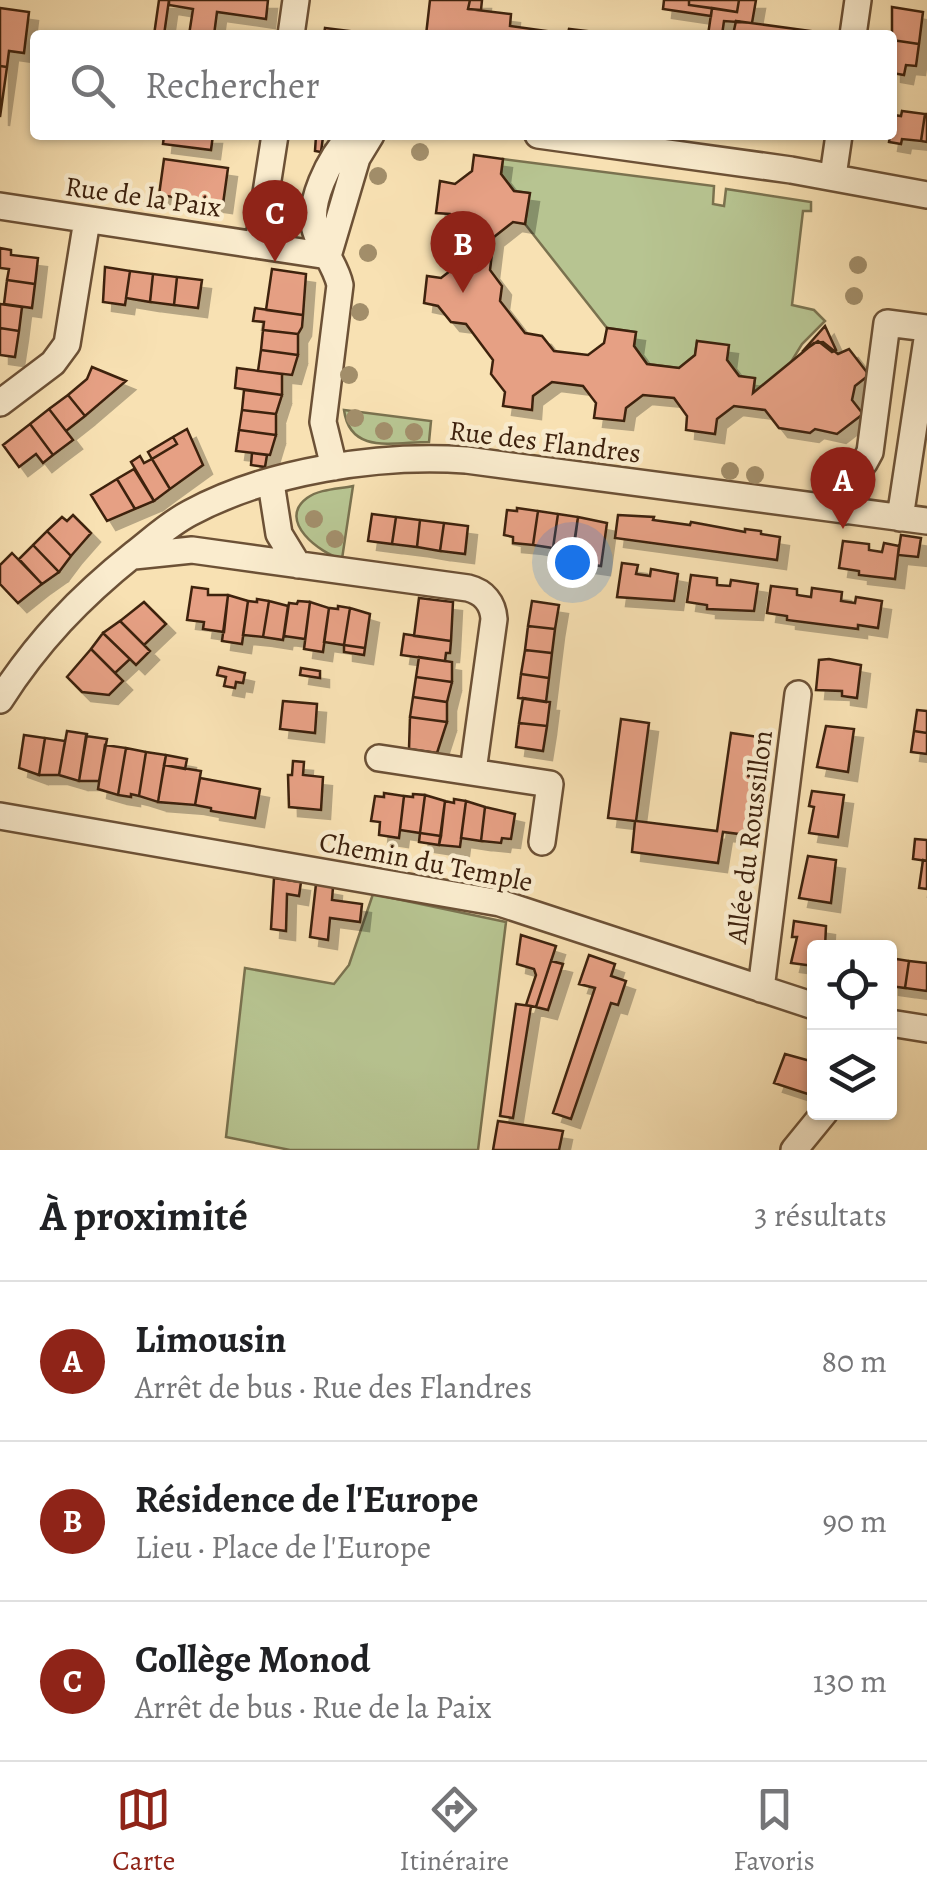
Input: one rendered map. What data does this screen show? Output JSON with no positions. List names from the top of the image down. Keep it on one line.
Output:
{"streets":{"street":["Rue de la Paix","Rue des Flandres","Allée du Roussillon","Chemin du Temple"]},"crossings":[["Allée du Roussillon","Chemin du Temple"]],"page":{"search":"Rechercher","pins":["C","B","A"],"heading":["À proximité","3 résultats"],"list":[{"mark":"A","name":"Limousin","note":"Arrêt de bus · Rue des Flandres","value":"80 m"},{"mark":"B","name":"Résidence de l'Europe","note":"Lieu · Place de l'Europe","value":"90 m"},{"mark":"C","name":"Collège Monod","note":"Arrêt de bus · Rue de la Paix","value":"130 m"}],"nav":["Carte","Itinéraire","Favoris"]}}
